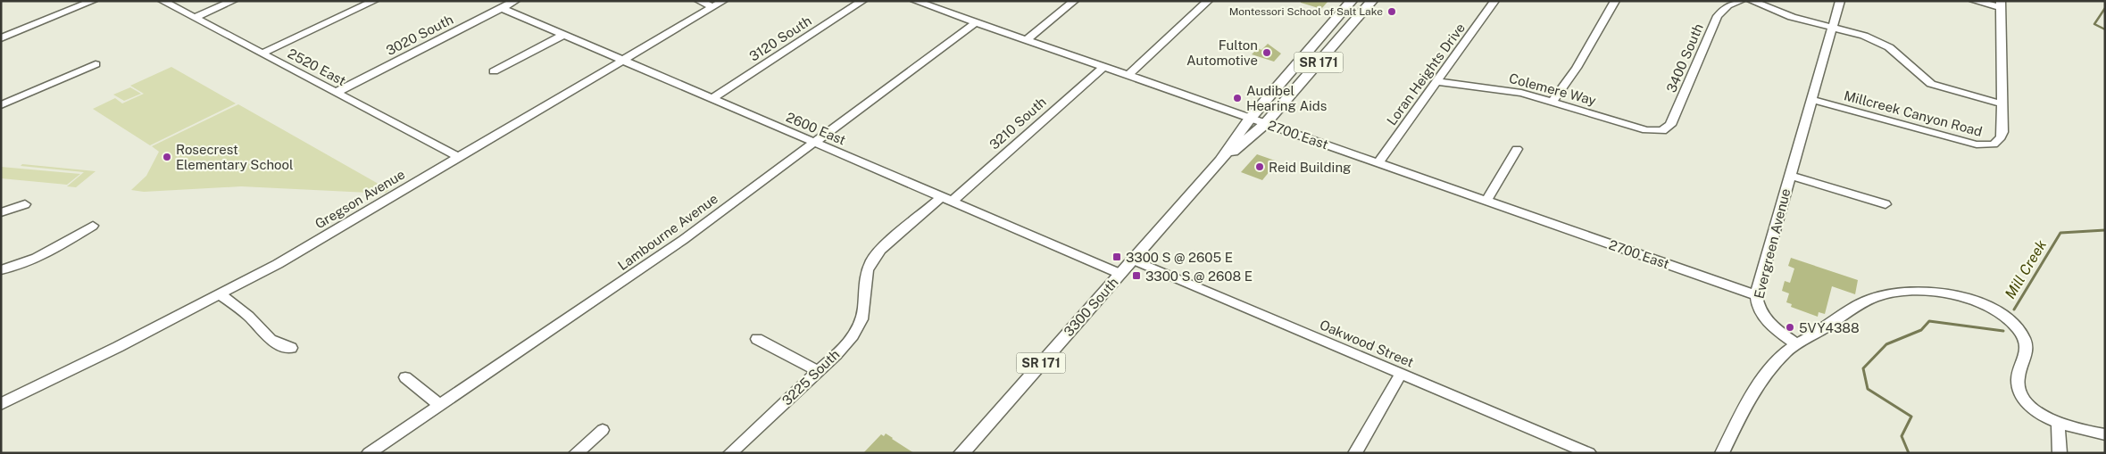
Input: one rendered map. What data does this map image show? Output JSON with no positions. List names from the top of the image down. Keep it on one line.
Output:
{"streets":{"main road":["SR 171","3300 South"],"street":["3020 South","3120 South","3400 South","2520 East","Loran Heights Drive","Colemere Way","Millcreek Canyon Road","3210 South","2600 East","2700 East","Gregson Avenue","Lambourne Avenue","Evergreen Avenue","Oakwood Street","3225 South"]},"crossings":[["3020 South","2520 East"],["3020 South","2600 East"],["3120 South","2600 East"],["3400 South","Colemere Way"],["2520 East","Gregson Avenue"],["Loran Heights Drive","Colemere Way"],["Loran Heights Drive","2700 East"],["Millcreek Canyon Road","Evergreen Avenue"],["3210 South","2600 East"],["3210 South","2700 East"],["2600 East","Gregson Avenue"],["2600 East","Lambourne Avenue"],["2600 East","3300 South"],["2600 East","3225 South"],["2700 East","Lambourne Avenue"],["2700 East","Evergreen Avenue"],["2700 East","3300 South"],["3300 South","Oakwood Street"]],"water":["Mill Creek"],"places":{"other":["Montessori School of Salt Lake","Fulton Automotive","Audibel Hearing Aids","Rosecrest Elementary School","Reid Building","5VY4388"],"transit":["3300 S @ 2605 E","3300 S @ 2608 E"]}}
